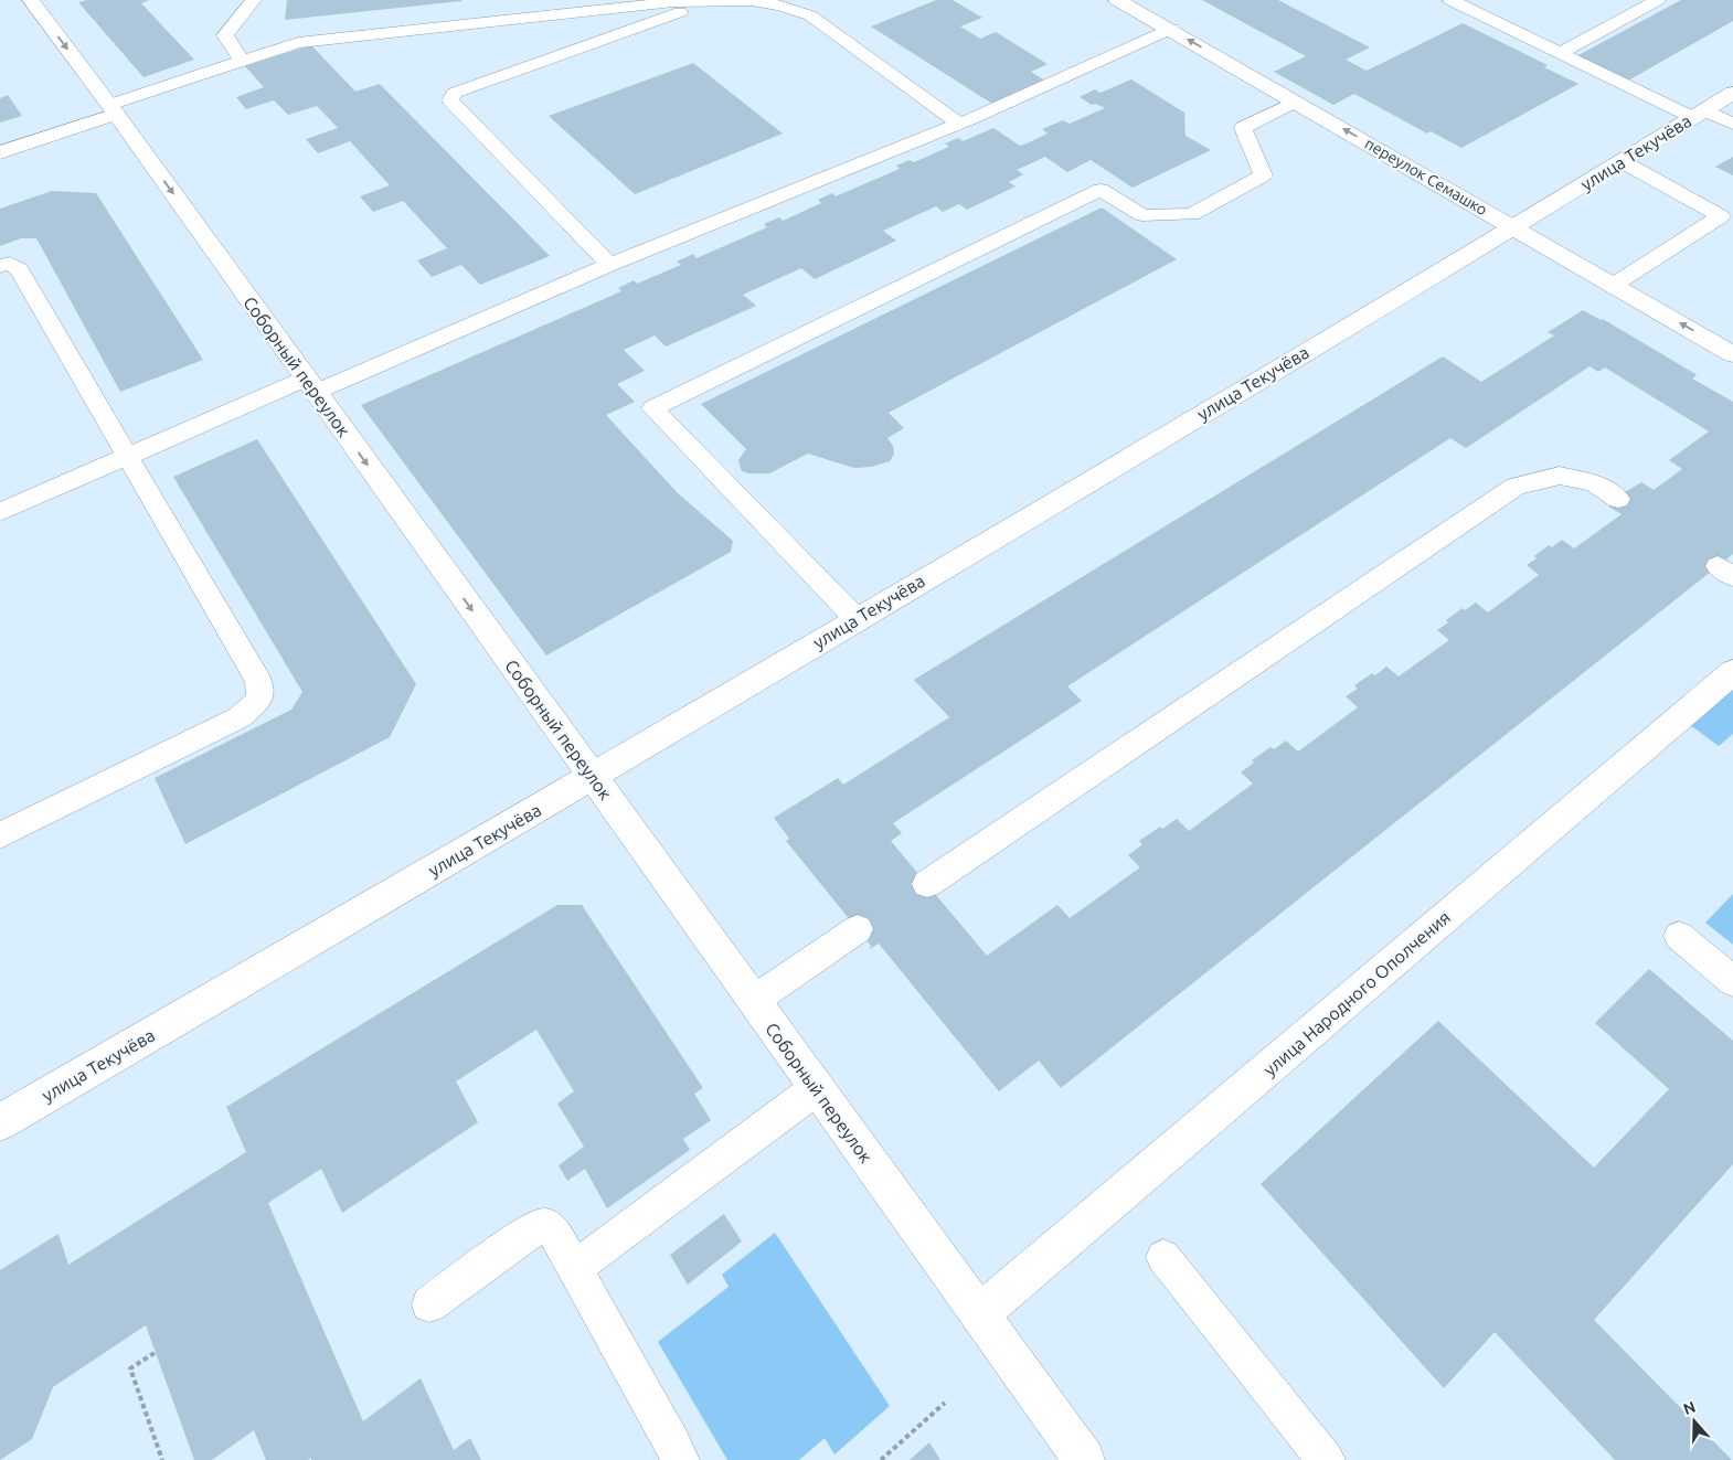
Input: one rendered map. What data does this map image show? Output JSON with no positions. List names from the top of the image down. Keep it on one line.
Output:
{"streets":{"street":["улица Текучёва","переулок Семашко","Соборный переулок","улица Народного Ополчения"]},"crossings":[["улица Текучёва","переулок Семашко"],["улица Текучёва","Соборный переулок"],["Соборный переулок","улица Народного Ополчения"]],"one_way":["переулок Семашко","Соборный переулок"],"north":"top"}
